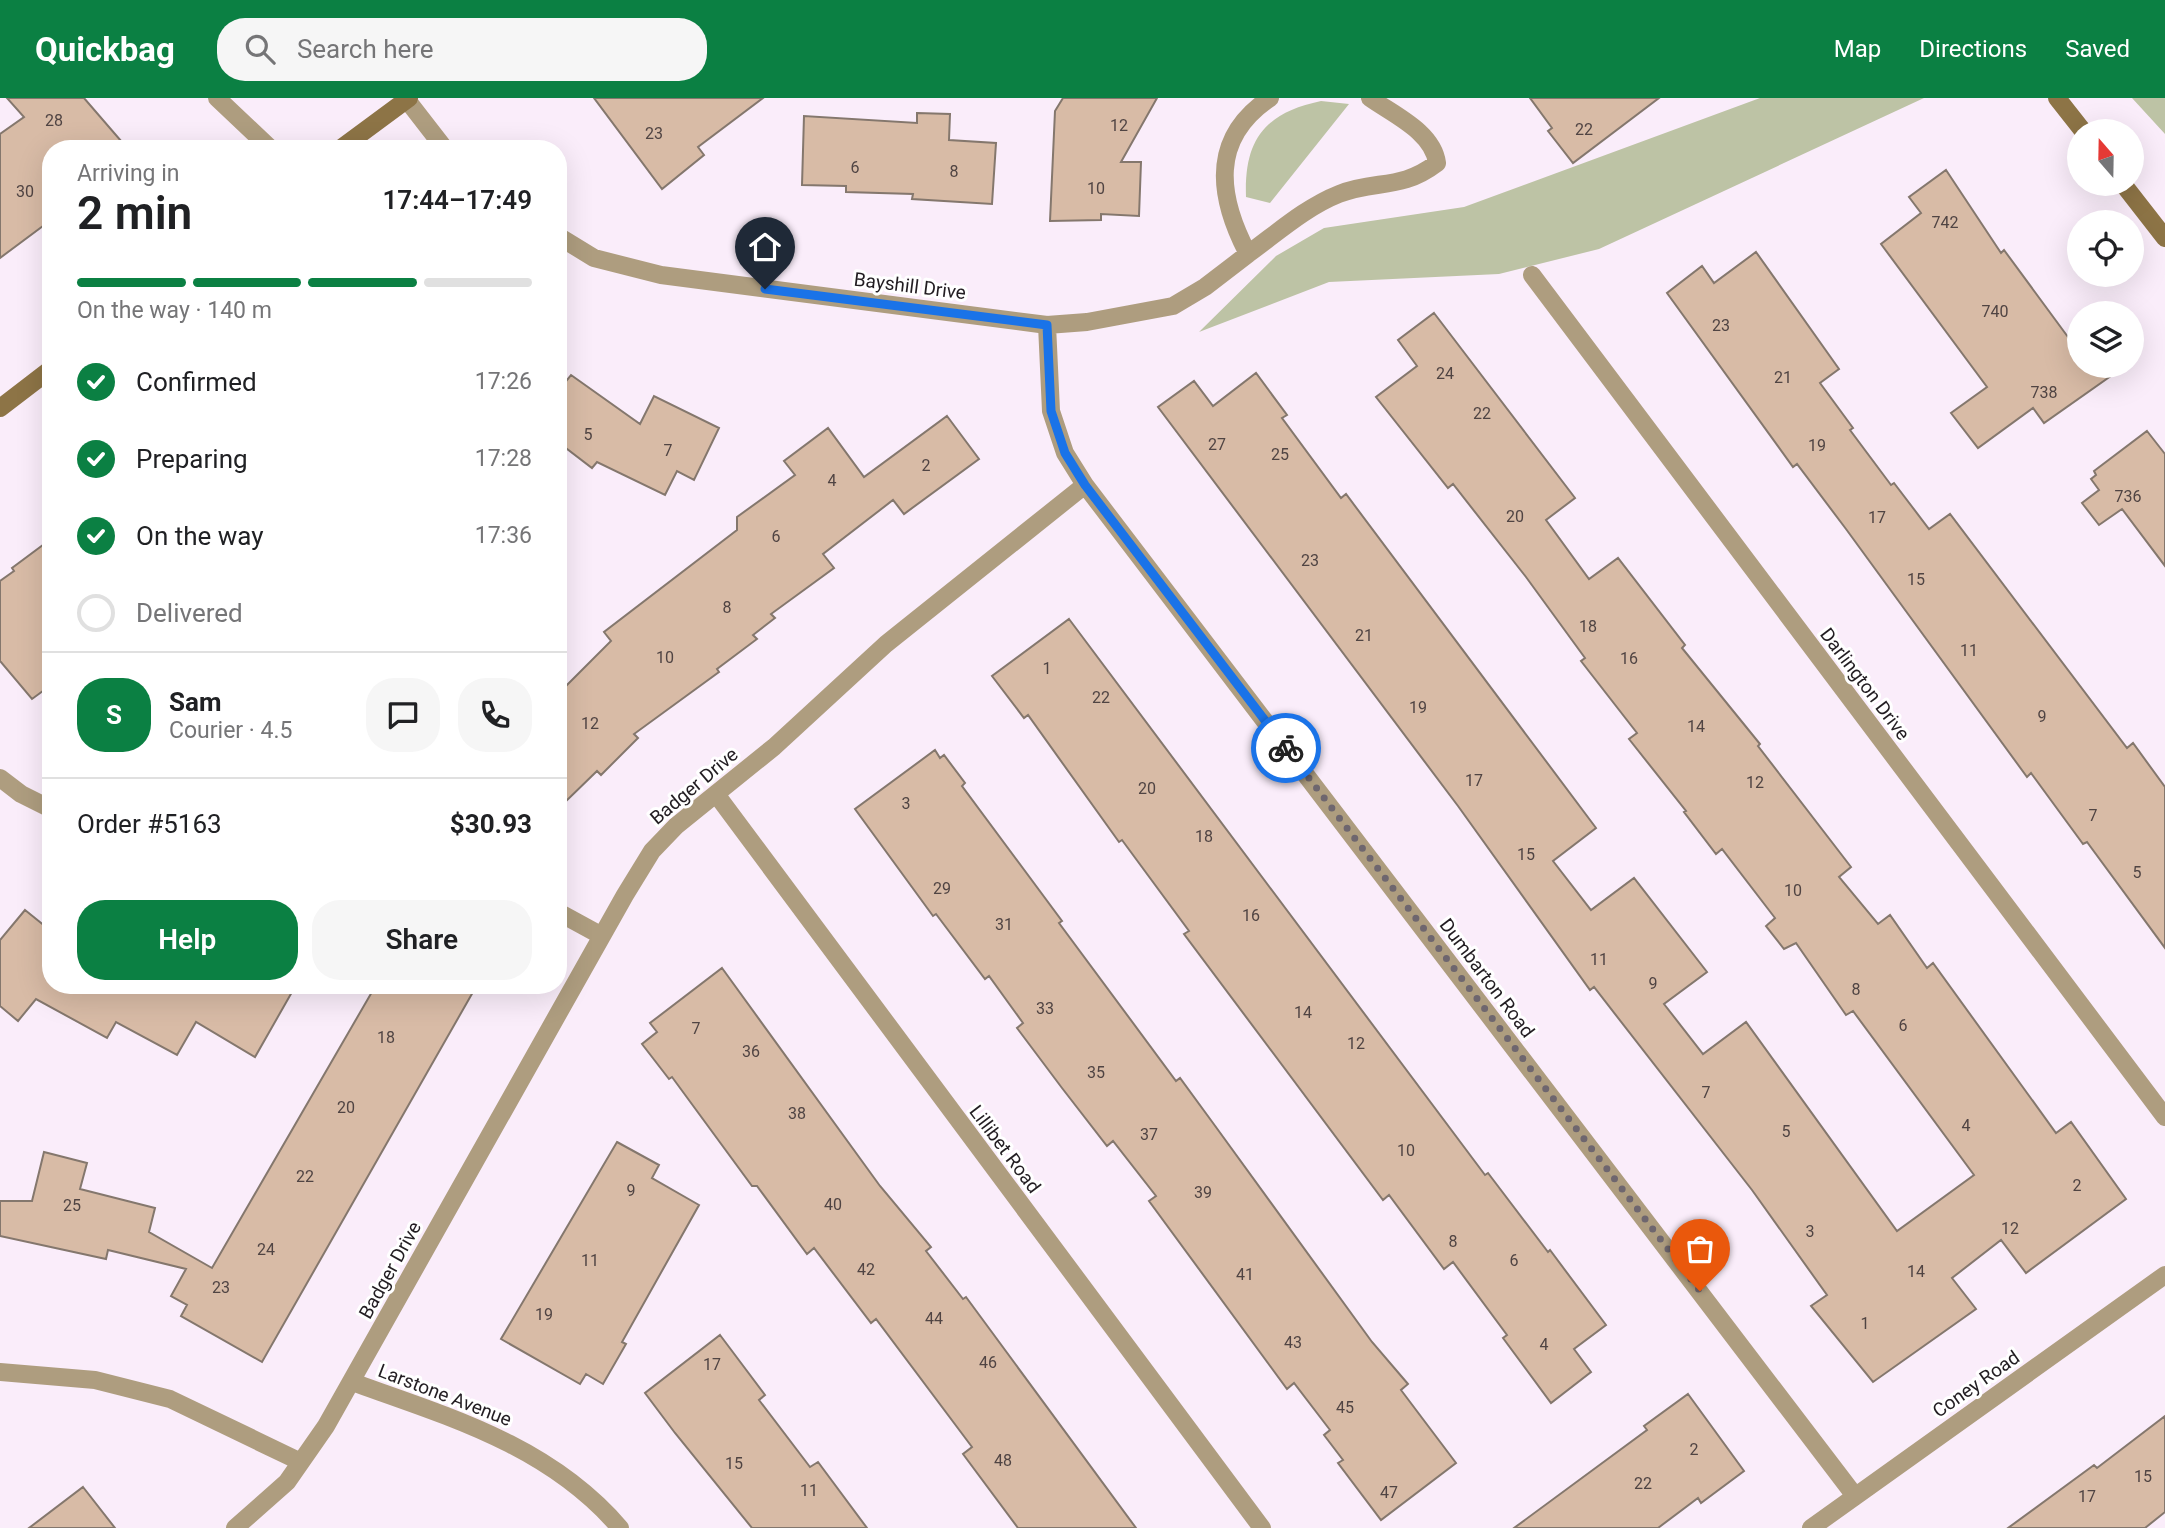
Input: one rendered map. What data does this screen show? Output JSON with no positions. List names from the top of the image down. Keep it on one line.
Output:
{"streets":{"street":["Bayshill Drive","Darlington Drive","Badger Drive","Dumbarton Road","Lillibet Road","Coney Road","Larstone Avenue"]},"crossings":[["Badger Drive","Dumbarton Road"],["Badger Drive","Lillibet Road"],["Badger Drive","Larstone Avenue"],["Dumbarton Road","Coney Road"]],"house_numbers":["28","12","22","23","6","8","10","30","742","740","23","24","21","738","22","5","27","19","7","25","2","4","736","20","17","6","23","15","8","18","21","11","10","16","1","22","19","9","12","14","17","12","20","3","7","18","15","5","29","10","16","31","11","9","8","33","14","6","7","18","12","36","35","7","20","38","4","5","37","10","22","2","9","39","40","25","12","3","8","24","11","6","42","14","41","23","19","44","1","43","4","46","17","45","2","48","15","15","22","11","47","17"],"north":"top","page":{"header":"Quickbag","search":"Search here","nav":["Map","Directions","Saved"],"heading":["2 min","Arriving in","17:44–17:49"],"panel":["Sam","Courier · 4.5","Order #5163","$30.93"],"bar":"On the way · 140 m","list":[["Confirmed","17:26"],["Preparing","17:28"],["On the way","17:36"],"Delivered"],"round":"S","buttons":["Help","Share"]}}
